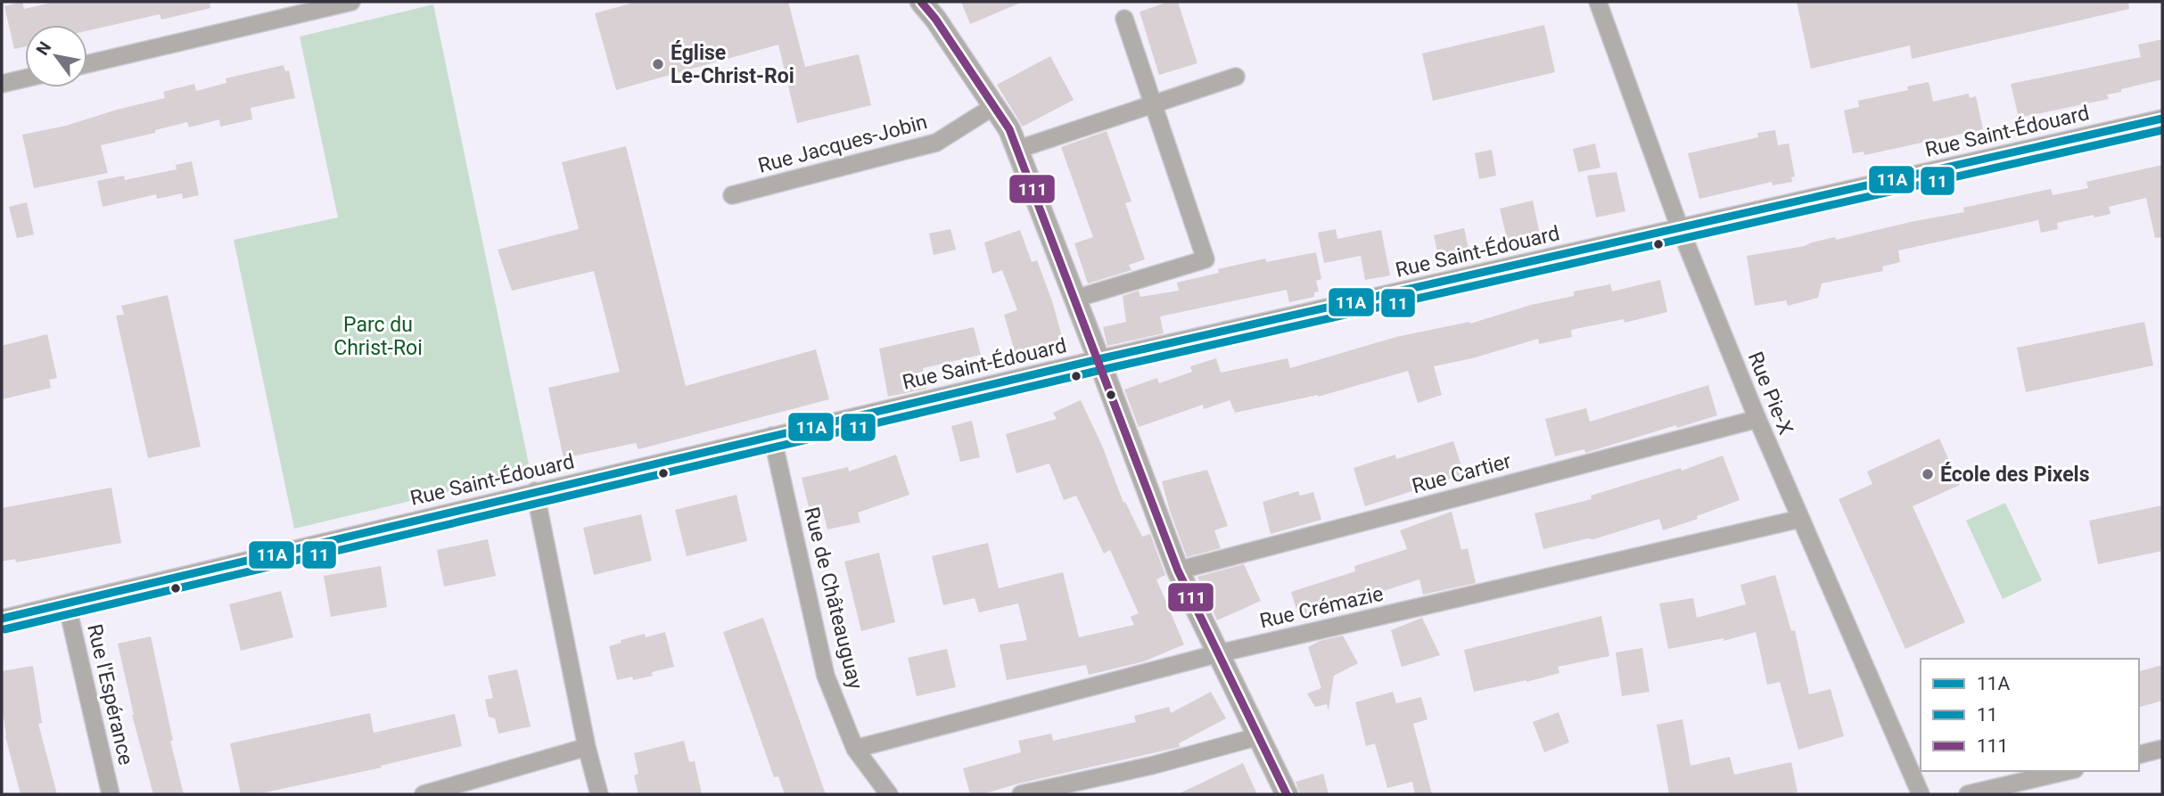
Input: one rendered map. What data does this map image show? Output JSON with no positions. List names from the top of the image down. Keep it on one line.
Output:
{"streets":{"street":["Rue Saint-Édouard","Rue Jacques-Jobin","Rue Pie-X","Rue Cartier","Rue de Châteauguay","Rue Crémazie","Rue l'Espérance"]},"crossings":[["Rue Saint-Édouard","Rue Pie-X"],["Rue Saint-Édouard","Rue de Châteauguay"],["Rue Saint-Édouard","Rue l'Espérance"],["Rue Pie-X","Rue Cartier"],["Rue Pie-X","Rue Crémazie"],["Rue de Châteauguay","Rue Crémazie"]],"parks":["Parc du Christ-Roi"],"places":["Église Le-Christ-Roi","École des Pixels"],"lines":["transit line 111","transit line 11A","transit line 11"],"legend":["11A","11","111"],"north":"top left"}
